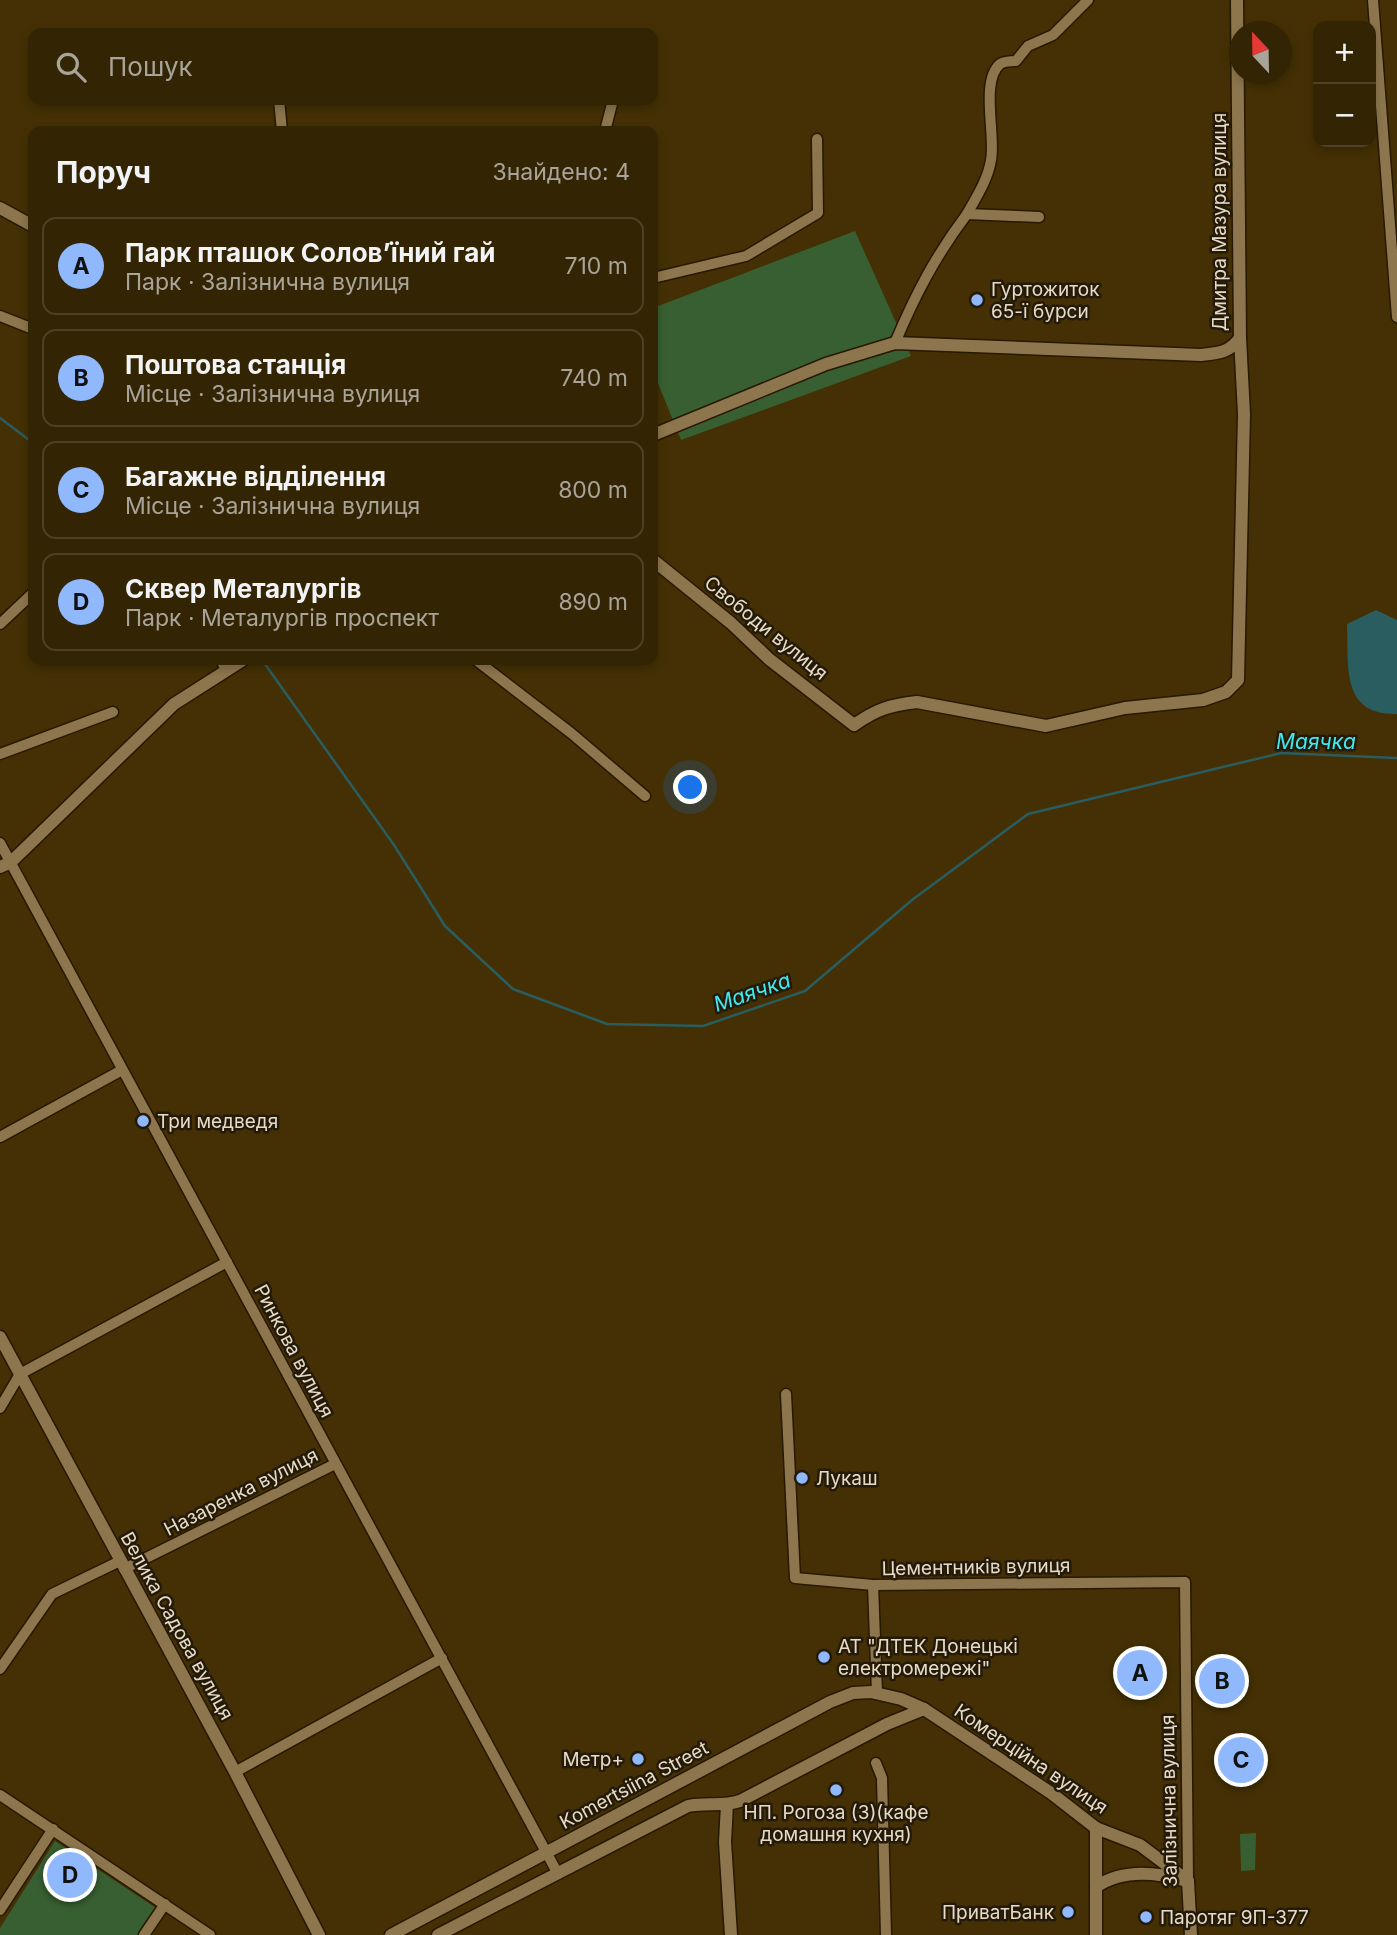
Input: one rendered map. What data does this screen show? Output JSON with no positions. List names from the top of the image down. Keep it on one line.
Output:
{"streets":{"street":["Дмитра Мазура вулиця","Свободи вулиця","Ринкова вулиця","Назаренка вулиця","Цементників вулиця","Велика Садова вулиця","Комерційна вулиця","Komertsiina Street","Залізнична вулиця"]},"crossings":[["Дмитра Мазура вулиця","Свободи вулиця"],["Ринкова вулиця","Назаренка вулиця"],["Ринкова вулиця","Komertsiina Street"],["Назаренка вулиця","Велика Садова вулиця"],["Цементників вулиця","Komertsiina Street"],["Цементників вулиця","Залізнична вулиця"],["Комерційна вулиця","Komertsiina Street"],["Комерційна вулиця","Залізнична вулиця"]],"water":["Маячка"],"places":["Гуртожиток 65-ї бурси","Три медведя","Лукаш","АТ \"ДТЕК Донецькі електромережі\"","Метр+","НП. Рогоза (3)(кафе домашня кухня)","ПриватБанк","Паротяг 9П-377"],"north":"top","page":{"map_buttons":["+","−"],"search":"Пошук","heading":["Поруч","Знайдено: 4"],"list":[{"mark":"A","name":"Парк пташок Соловʼїний гай","note":"Парк · Залізнична вулиця","value":"710 m"},{"mark":"B","name":"Поштова станція","note":"Місце · Залізнична вулиця","value":"740 m"},{"mark":"C","name":"Багажне відділення","note":"Місце · Залізнична вулиця","value":"800 m"},{"mark":"D","name":"Сквер Металургів","note":"Парк · Металургів проспект","value":"890 m"}],"pins":["A","B","C","D"]}}
